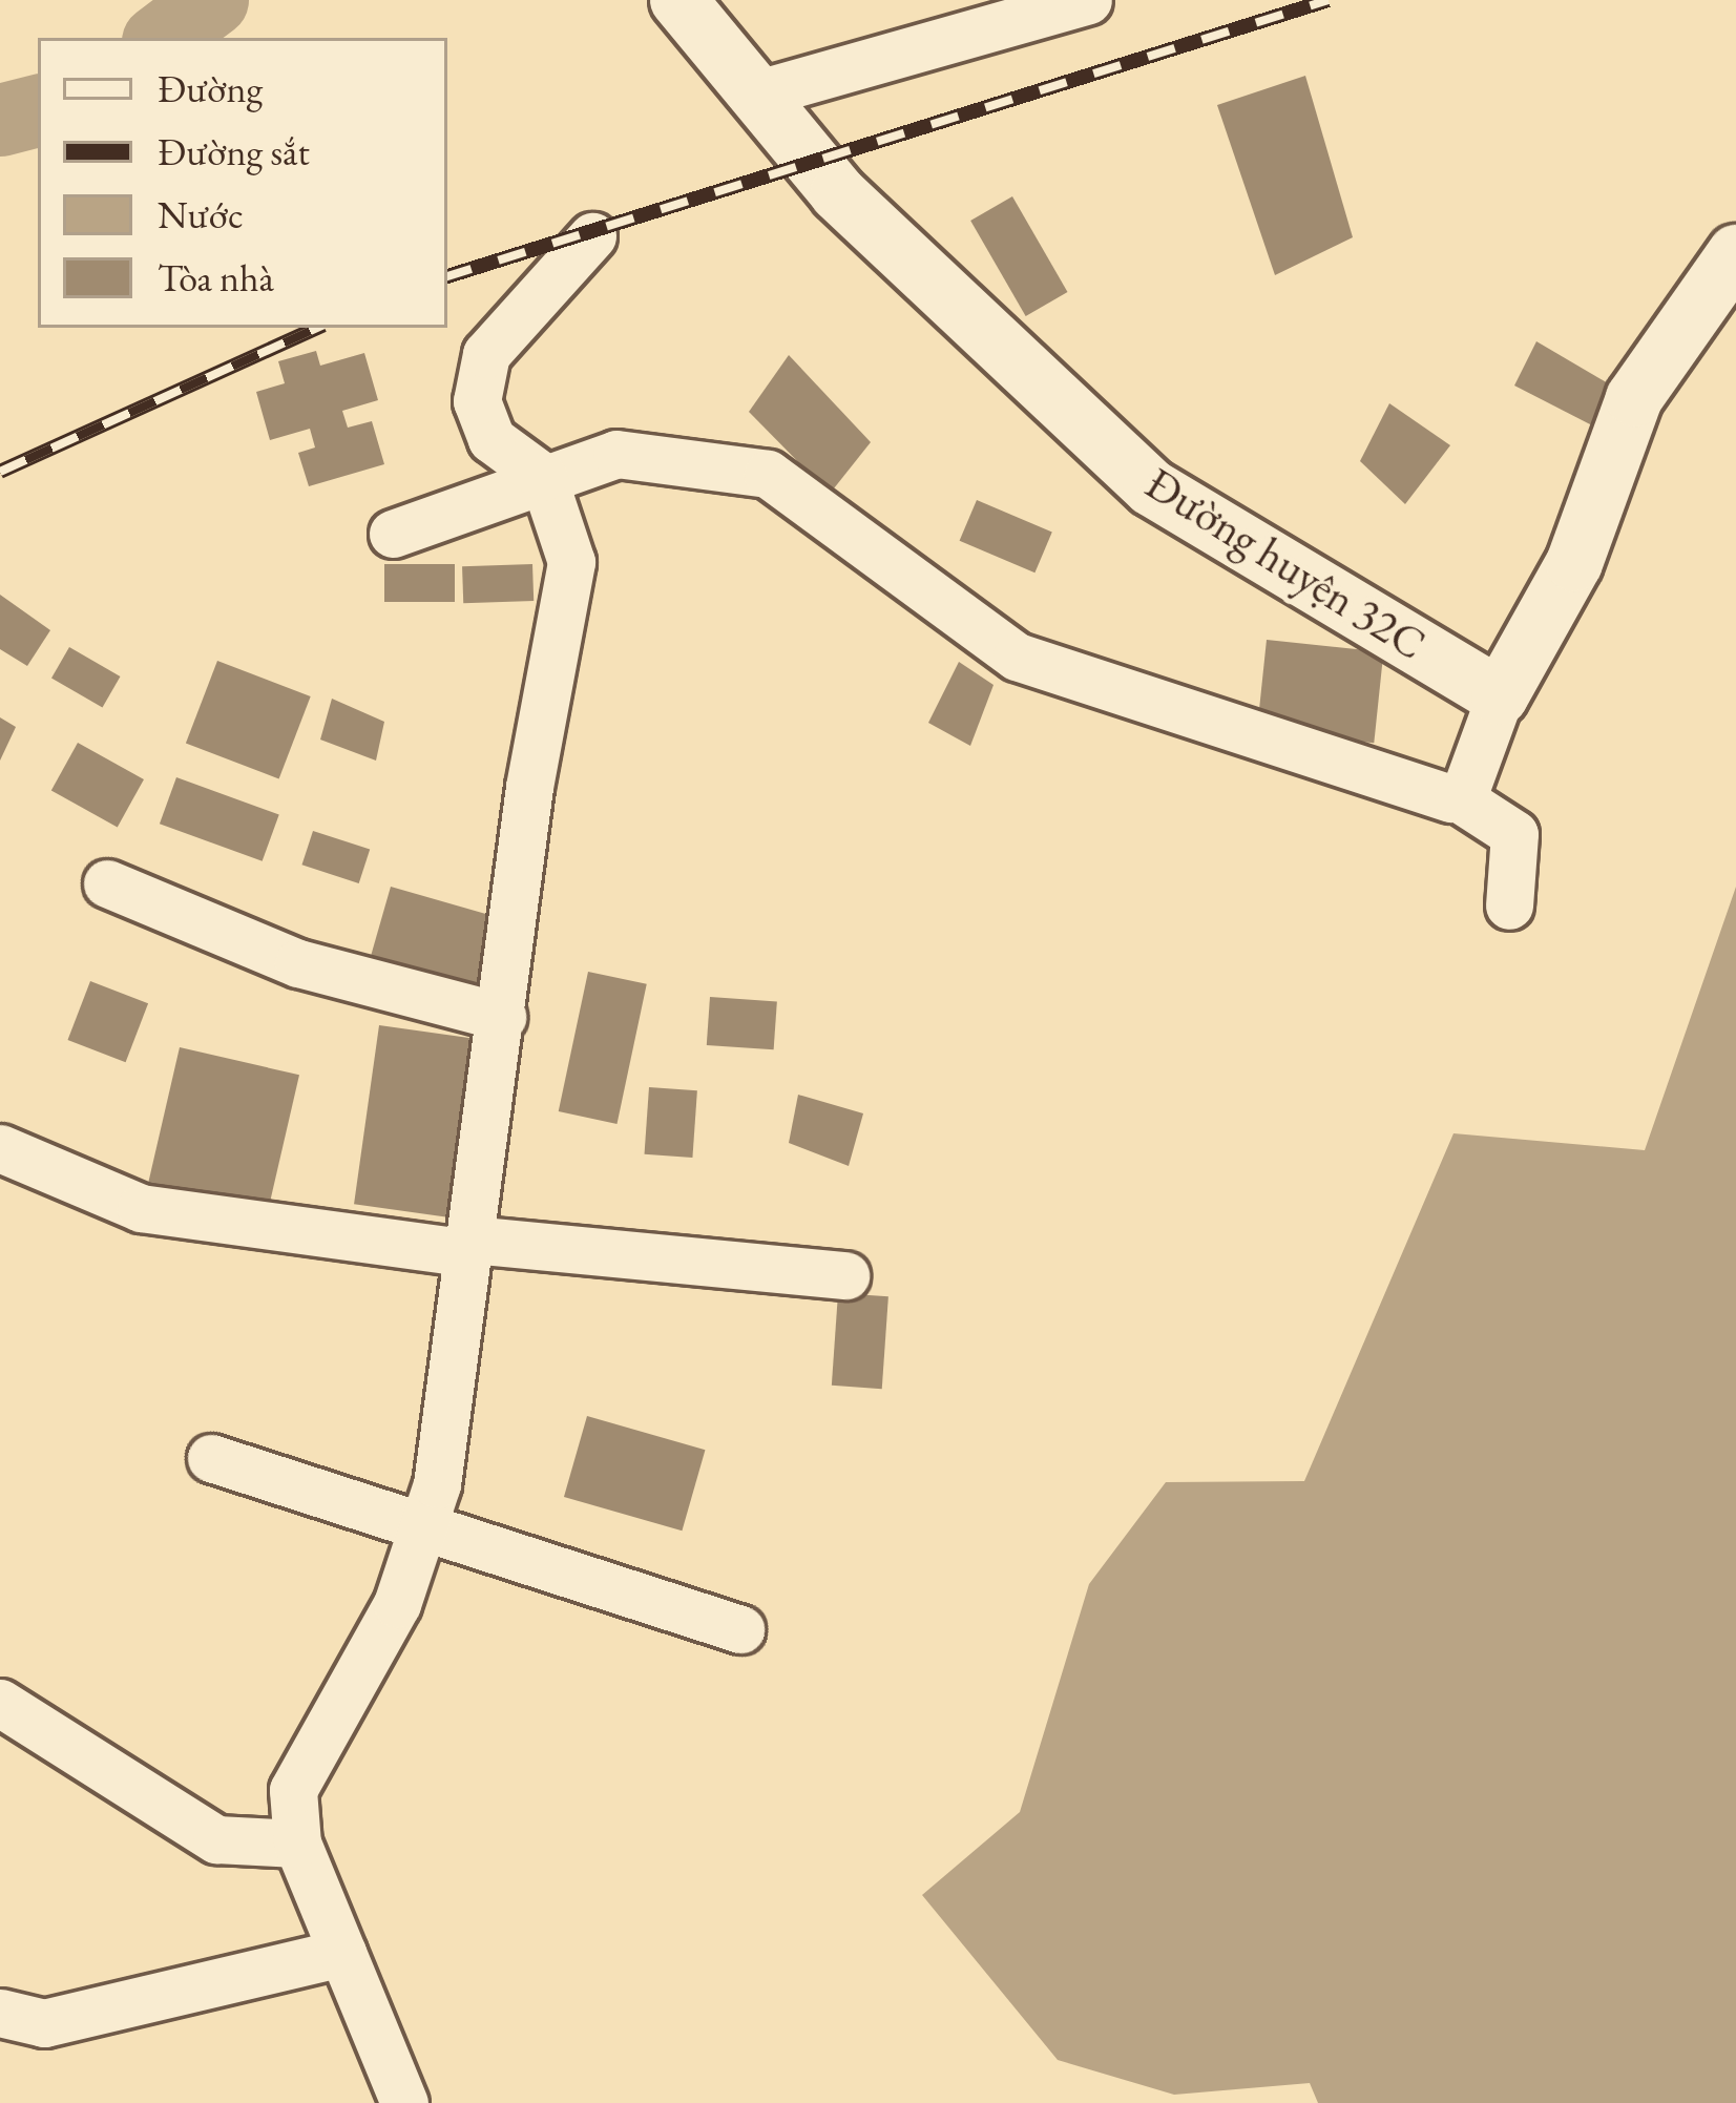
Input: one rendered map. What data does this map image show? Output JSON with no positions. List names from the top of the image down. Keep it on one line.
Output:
{"streets":{"street":["Đường huyện 32C"]},"legend":["Đường","Đường sắt","Nước","Tòa nhà"]}
